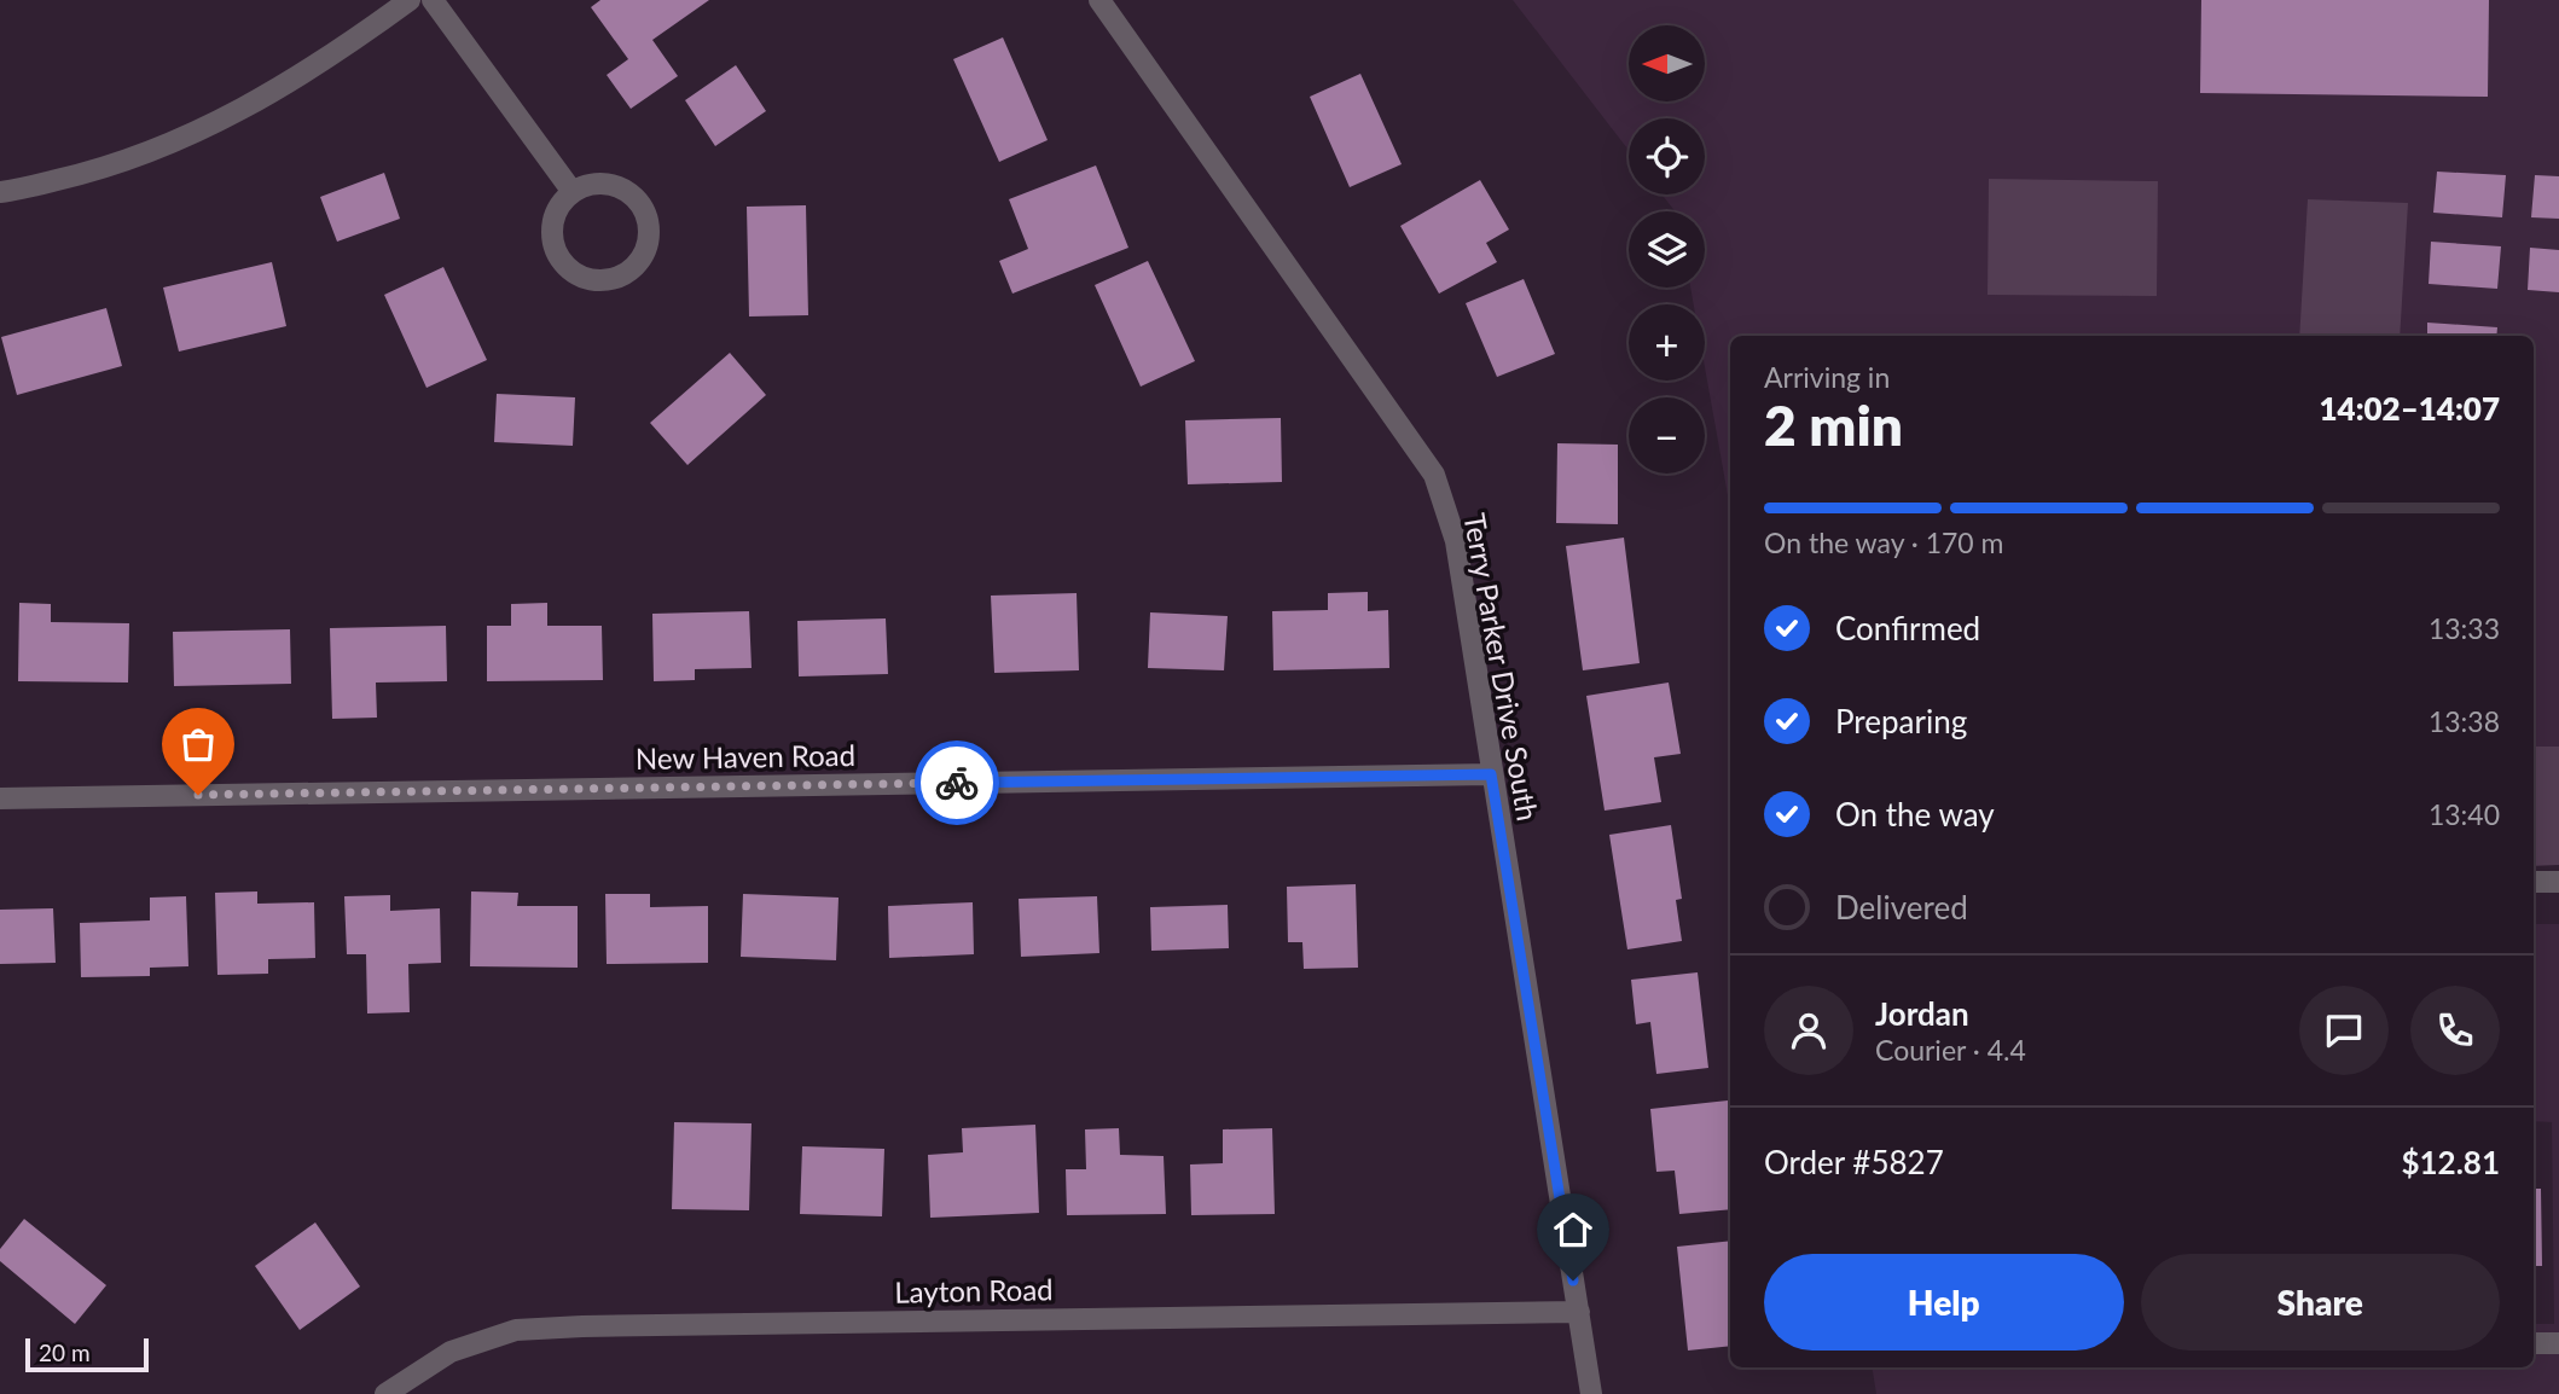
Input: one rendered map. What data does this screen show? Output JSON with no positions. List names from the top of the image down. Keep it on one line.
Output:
{"streets":{"street":["Terry Parker Drive South","New Haven Road","Layton Road"]},"crossings":[["Terry Parker Drive South","New Haven Road"],["Terry Parker Drive South","Layton Road"]],"scale_bar":"20 m","north":"left","page":{"map_buttons":["+","−"],"heading":["2 min","Arriving in","14:02–14:07"],"panel":["Jordan","Courier · 4.4","Order #5827","$12.81"],"bar":"On the way · 170 m","list":[["Confirmed","13:33"],["Preparing","13:38"],["On the way","13:40"],"Delivered"],"buttons":["Help","Share"],"scale":"20 m"}}
